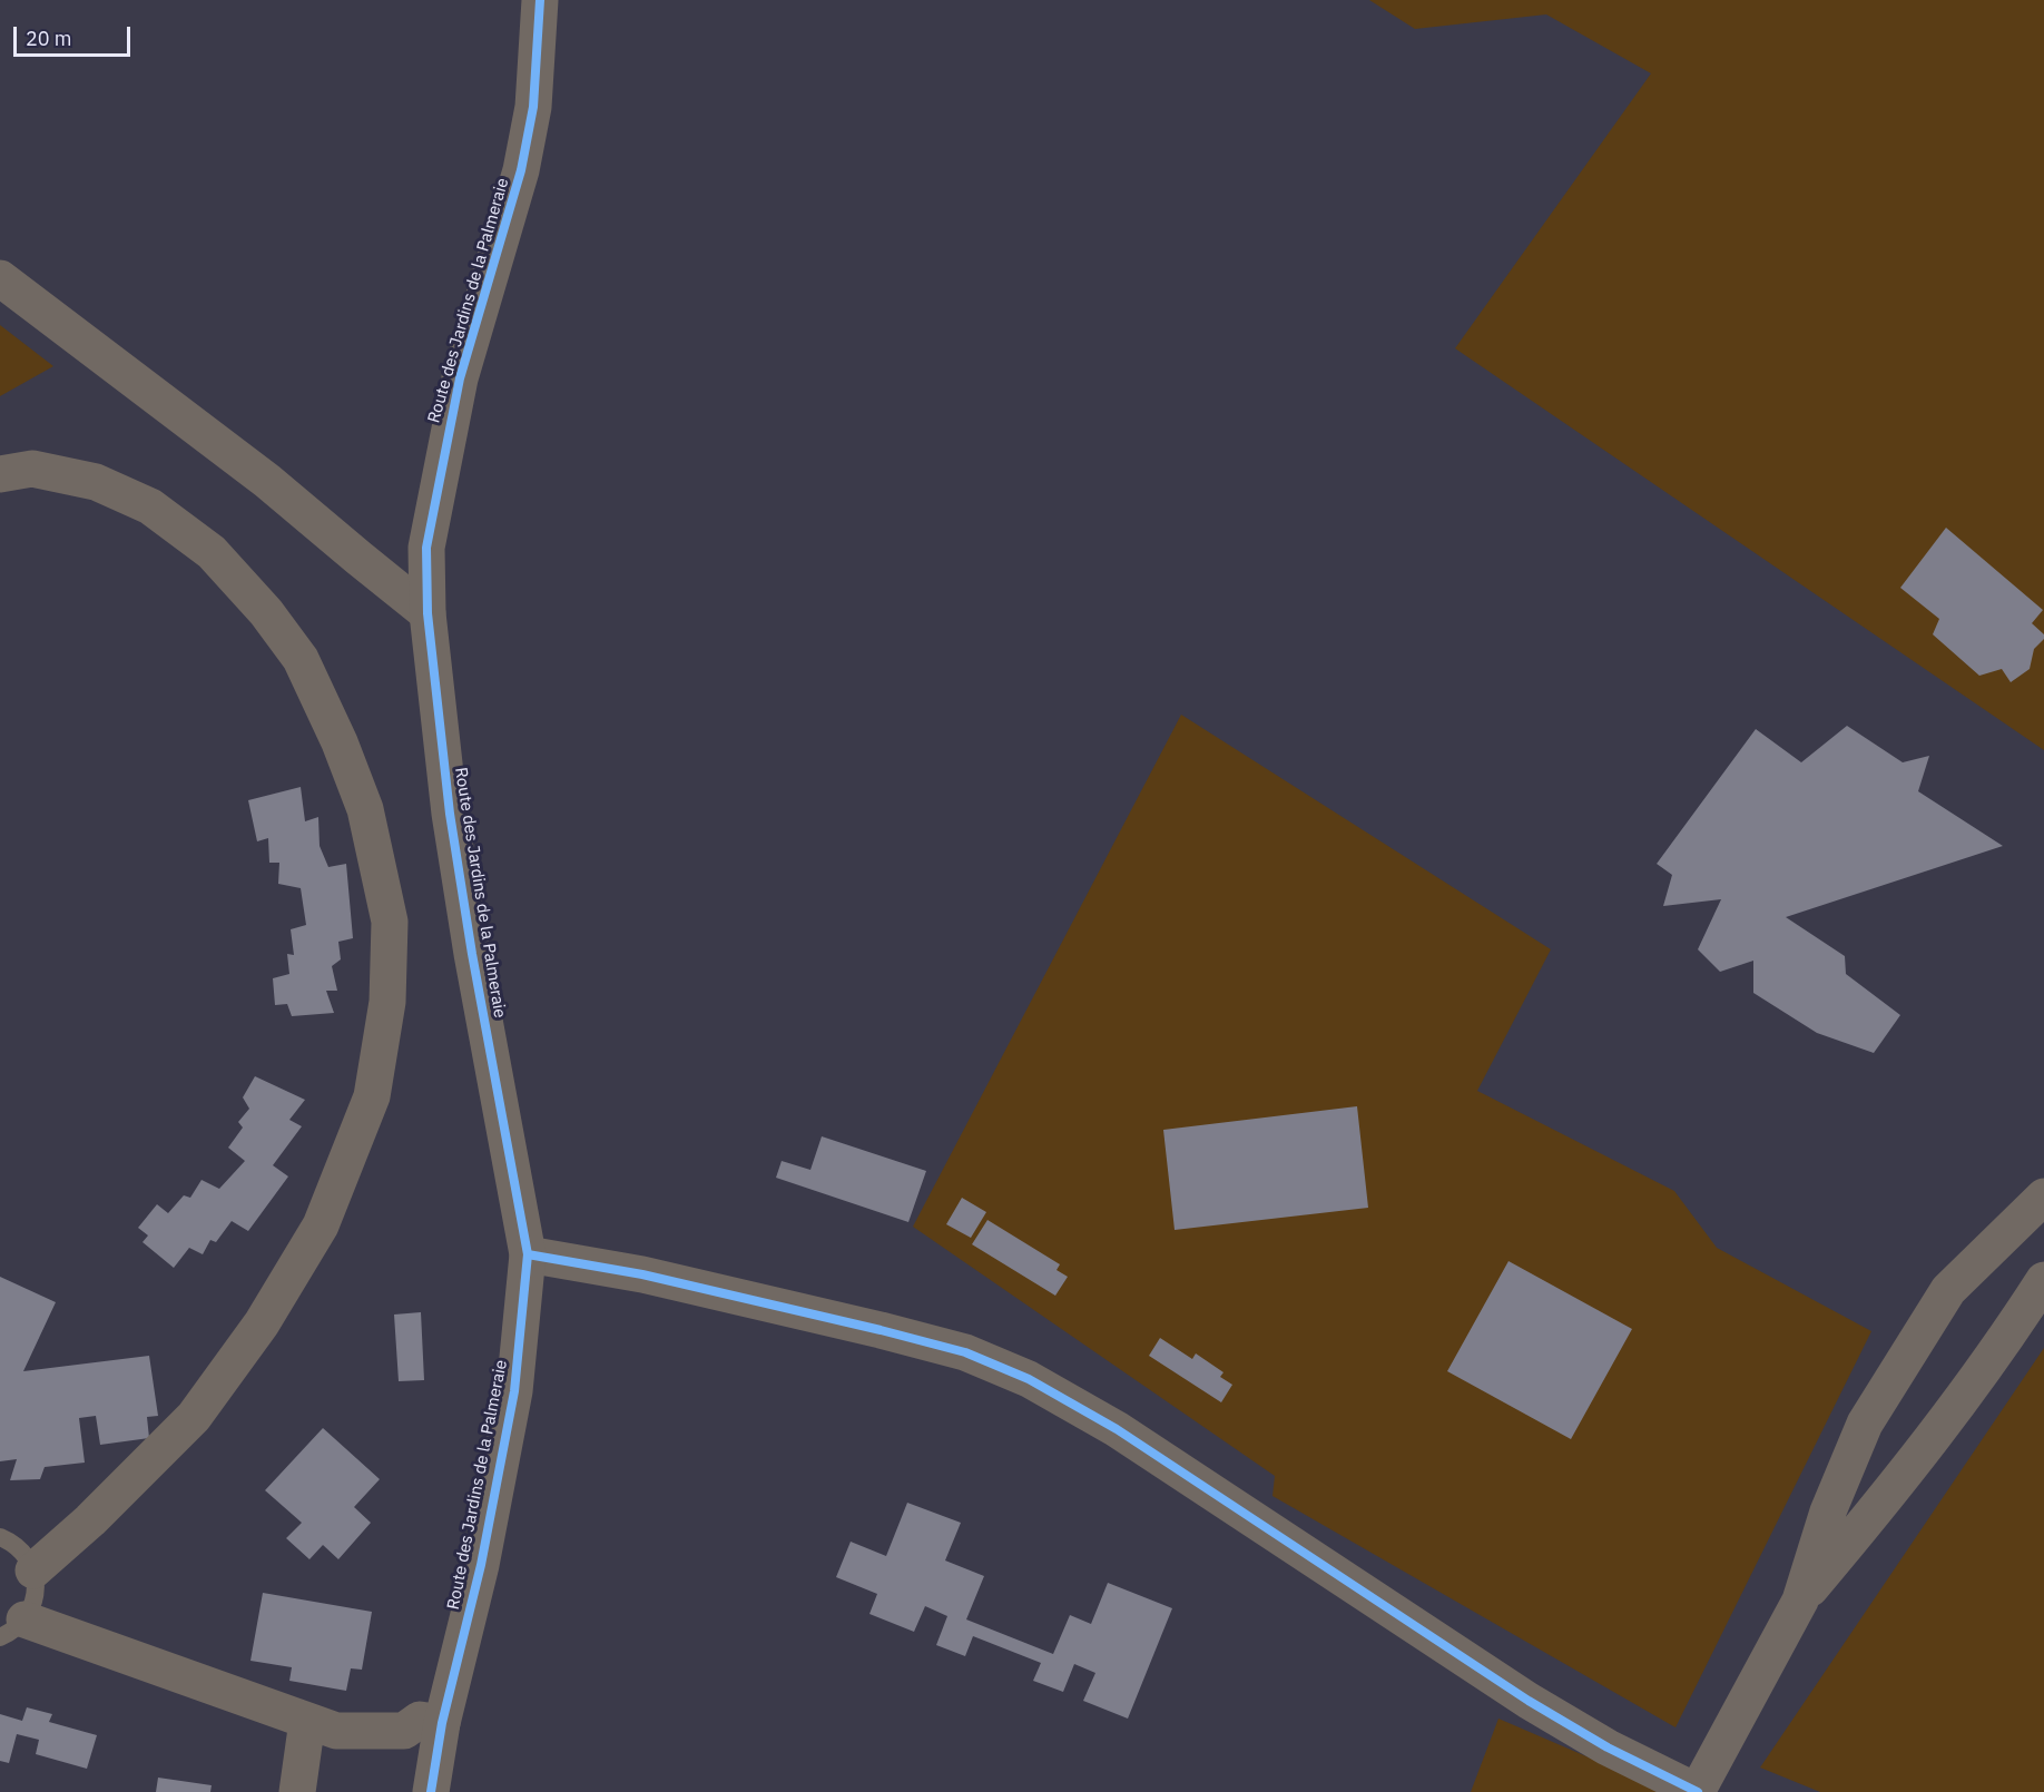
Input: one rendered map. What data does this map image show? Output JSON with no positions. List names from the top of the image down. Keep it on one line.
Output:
{"streets":{"street":["Route des Jardins de la Palmeraie"]},"scale_bar":"20 m"}
